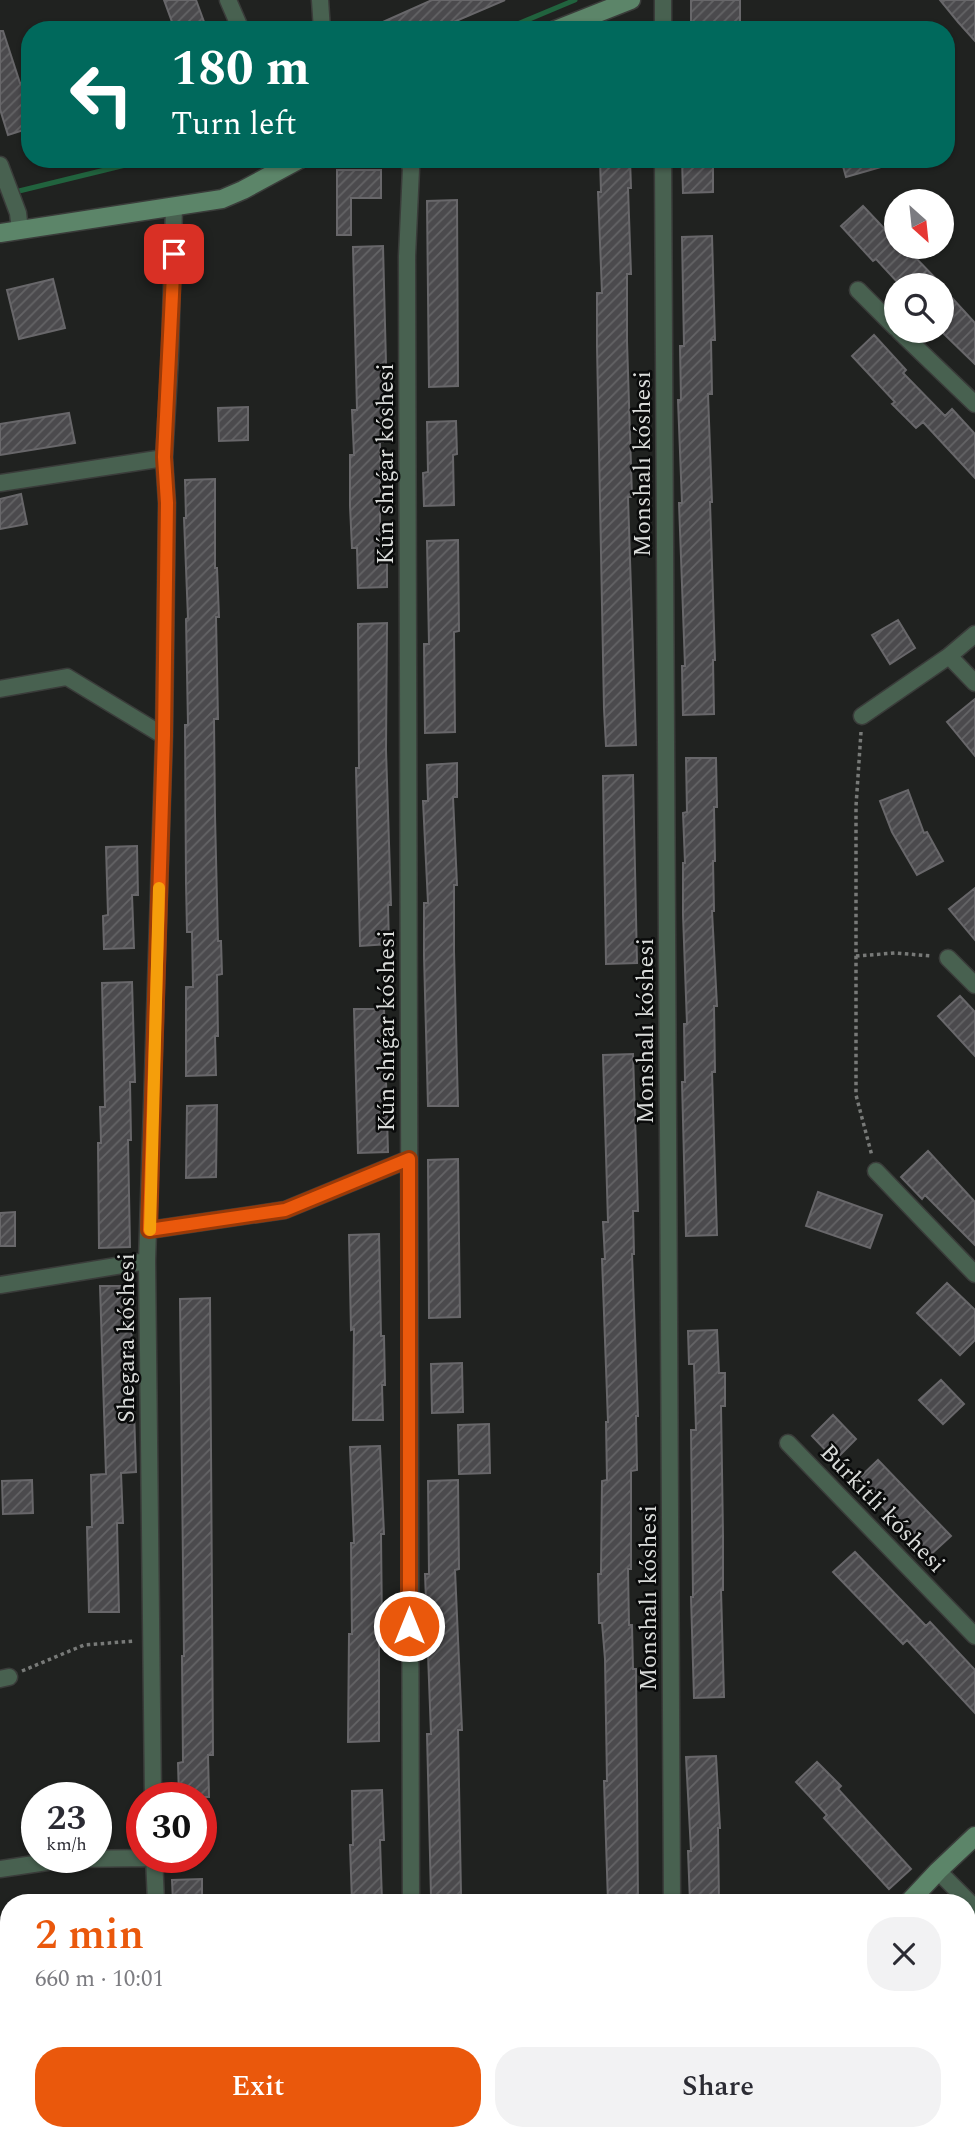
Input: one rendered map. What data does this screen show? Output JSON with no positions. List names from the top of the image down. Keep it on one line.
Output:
{"streets":{"street":["Kún shıǵar kóshesi","Monshalı kóshesi","Shegara kóshesi","Búrkitli kóshesi"]},"north":"bottom right","page":{"turn":["180 m","Turn left"],"speed":"23 km/h","limit":"30","heading":["2 min","660 m · 10:01"],"buttons":["Exit","Share"]}}
